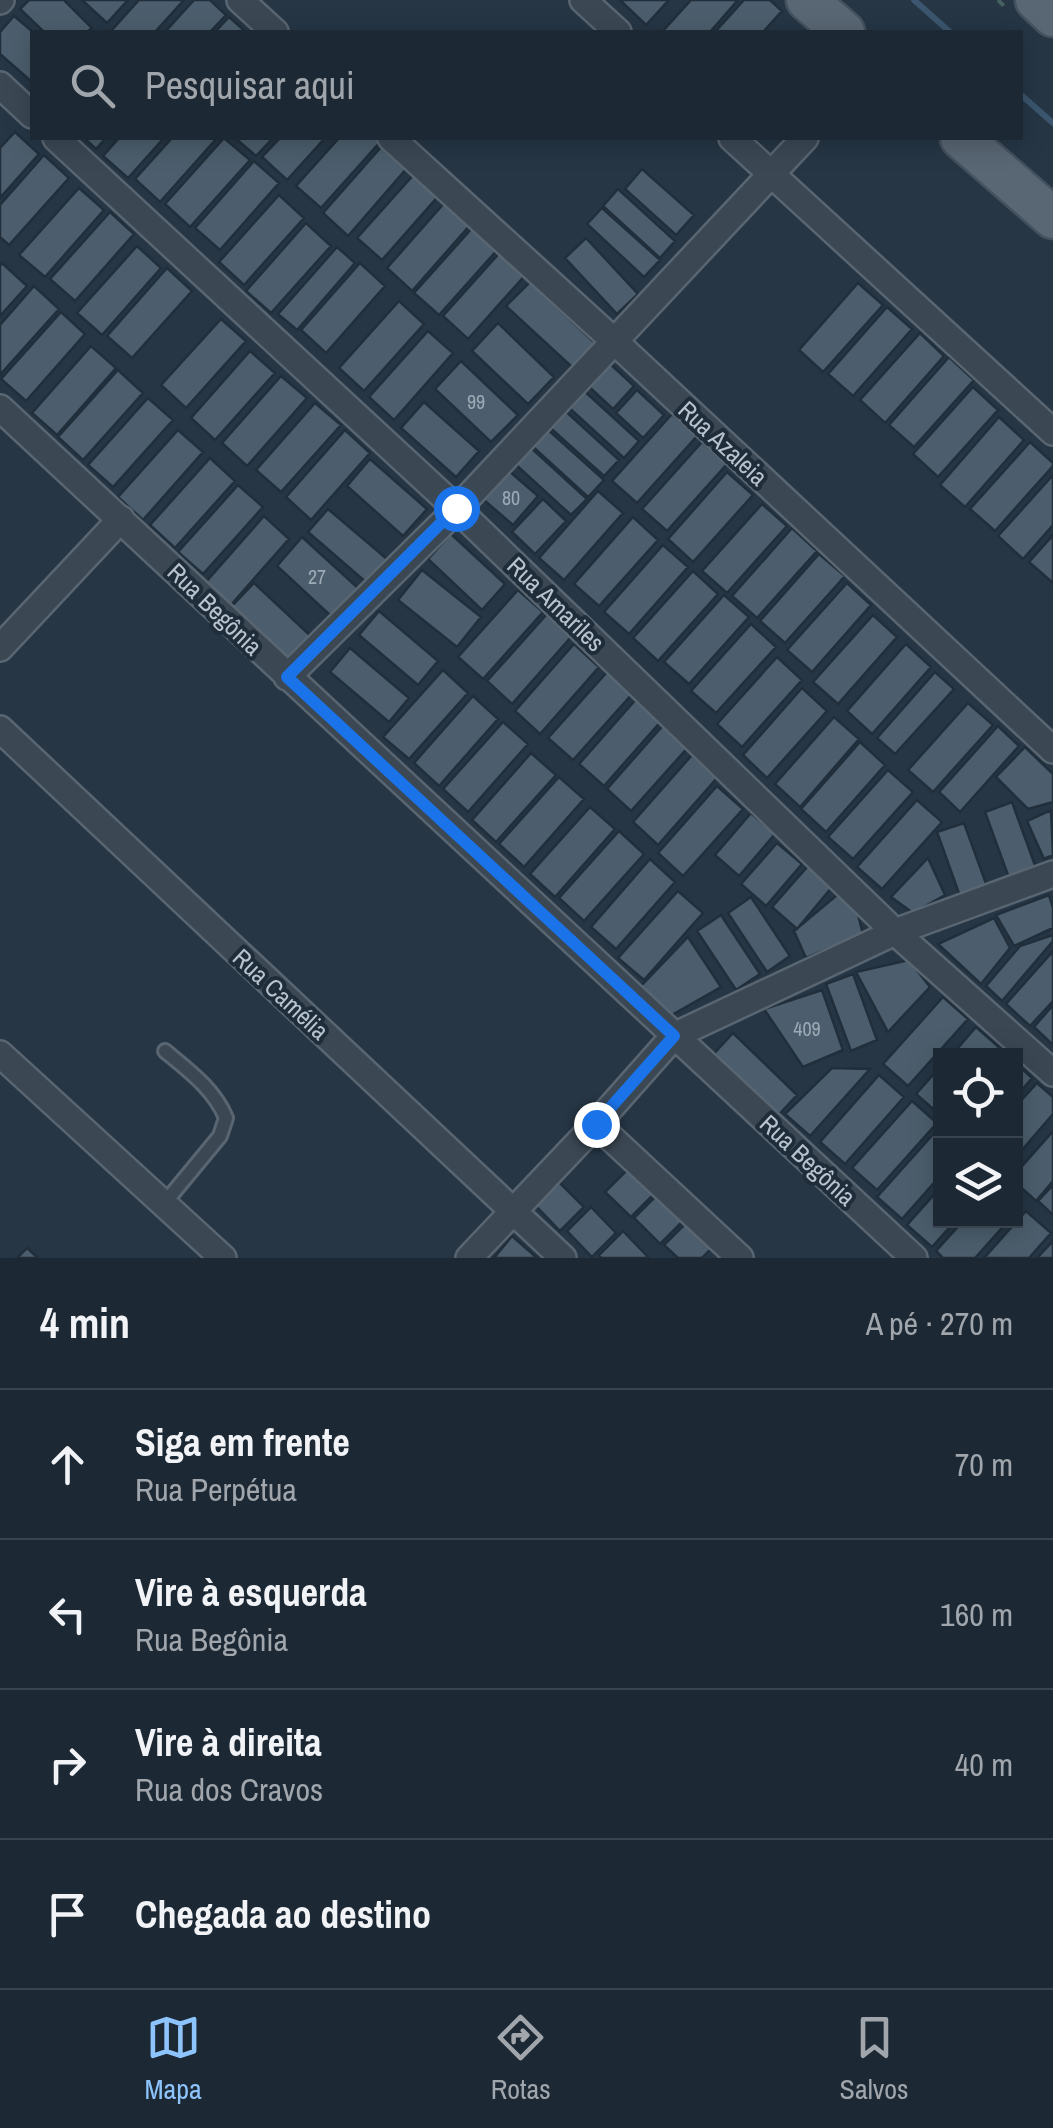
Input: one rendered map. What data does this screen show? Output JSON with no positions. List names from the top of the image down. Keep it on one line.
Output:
{"streets":{"street":["Rua Azaleia","Rua Amariles","Rua Begônia","Rua Camélia"]},"house_numbers":["99","80","27","409"],"page":{"search":"Pesquisar aqui","heading":["4 min","A pé · 270 m"],"list":[["Siga em frente","Rua Perpétua","70 m"],["Vire à esquerda","Rua Begônia","160 m"],["Vire à direita","Rua dos Cravos","40 m"],"Chegada ao destino"],"nav":["Mapa","Rotas","Salvos"]}}
